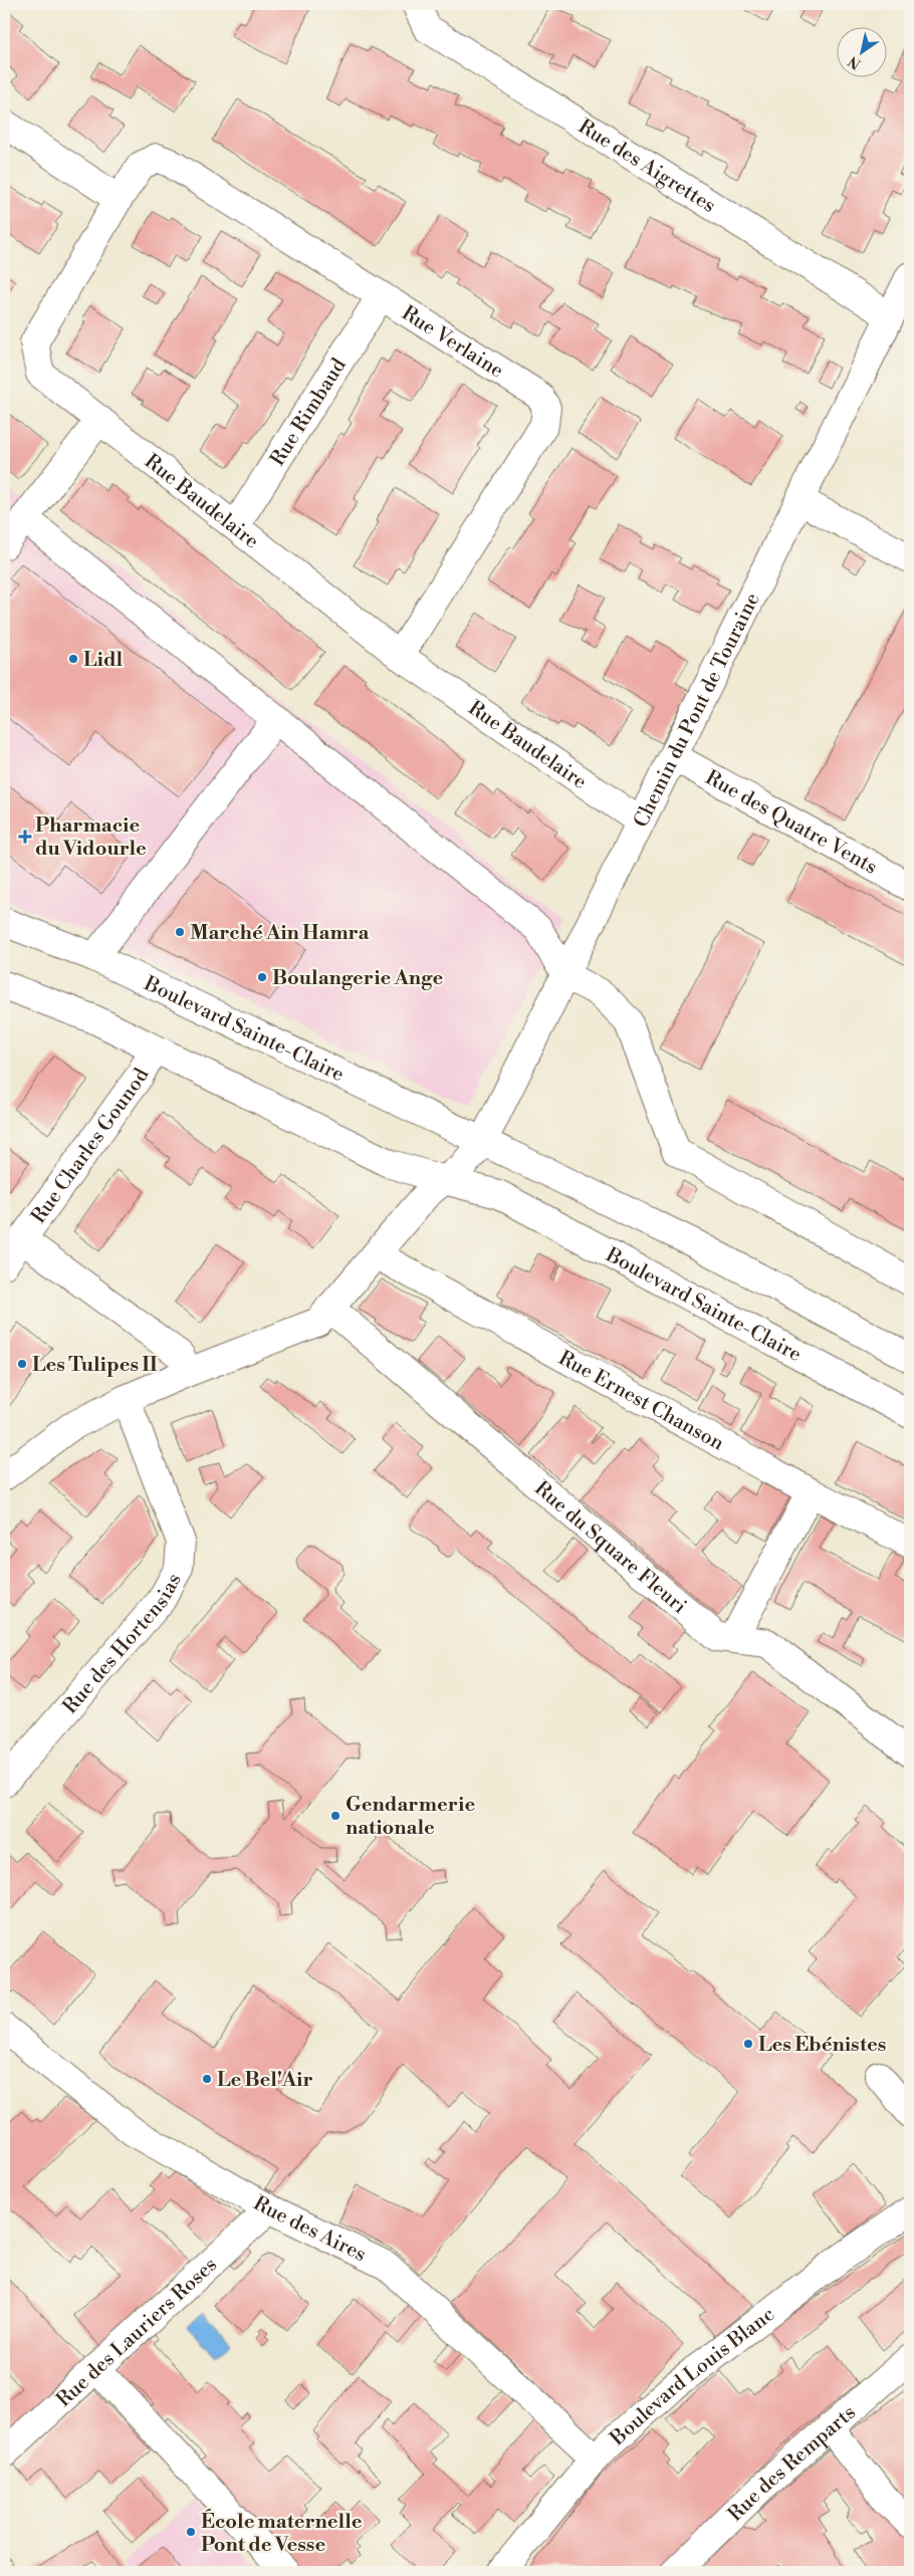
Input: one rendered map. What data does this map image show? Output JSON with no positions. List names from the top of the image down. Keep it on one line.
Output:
{"streets":{"street":["Rue des Aigrettes","Rue Verlaine","Rue Rimbaud","Rue Baudelaire","Chemin du Pont de Touraine","Rue des Quatre Vents","Boulevard Sainte-Claire","Rue Charles Gounod","Rue Ernest Chanson","Rue du Square Fleuri","Rue des Hortensias","Rue des Aires","Rue des Lauriers Roses","Boulevard Louis Blanc","Rue des Remparts"]},"crossings":[["Rue des Aigrettes","Chemin du Pont de Touraine"],["Rue Verlaine","Rue Rimbaud"],["Rue Verlaine","Rue Baudelaire"],["Rue Rimbaud","Rue Baudelaire"],["Rue Baudelaire","Chemin du Pont de Touraine"],["Chemin du Pont de Touraine","Rue des Quatre Vents"],["Chemin du Pont de Touraine","Boulevard Sainte-Claire"],["Boulevard Sainte-Claire","Rue Charles Gounod"],["Rue des Aires","Rue des Lauriers Roses"],["Rue des Aires","Boulevard Louis Blanc"]],"places":{"other":["Lidl","Marché Ain Hamra","Boulangerie Ange","Les Tulipes II","Gendarmerie nationale","Les Ebénistes","Le Bel'Air","École maternelle Pont de Vesse"],"health":["Pharmacie du Vidourle"]},"north":"bottom left"}
